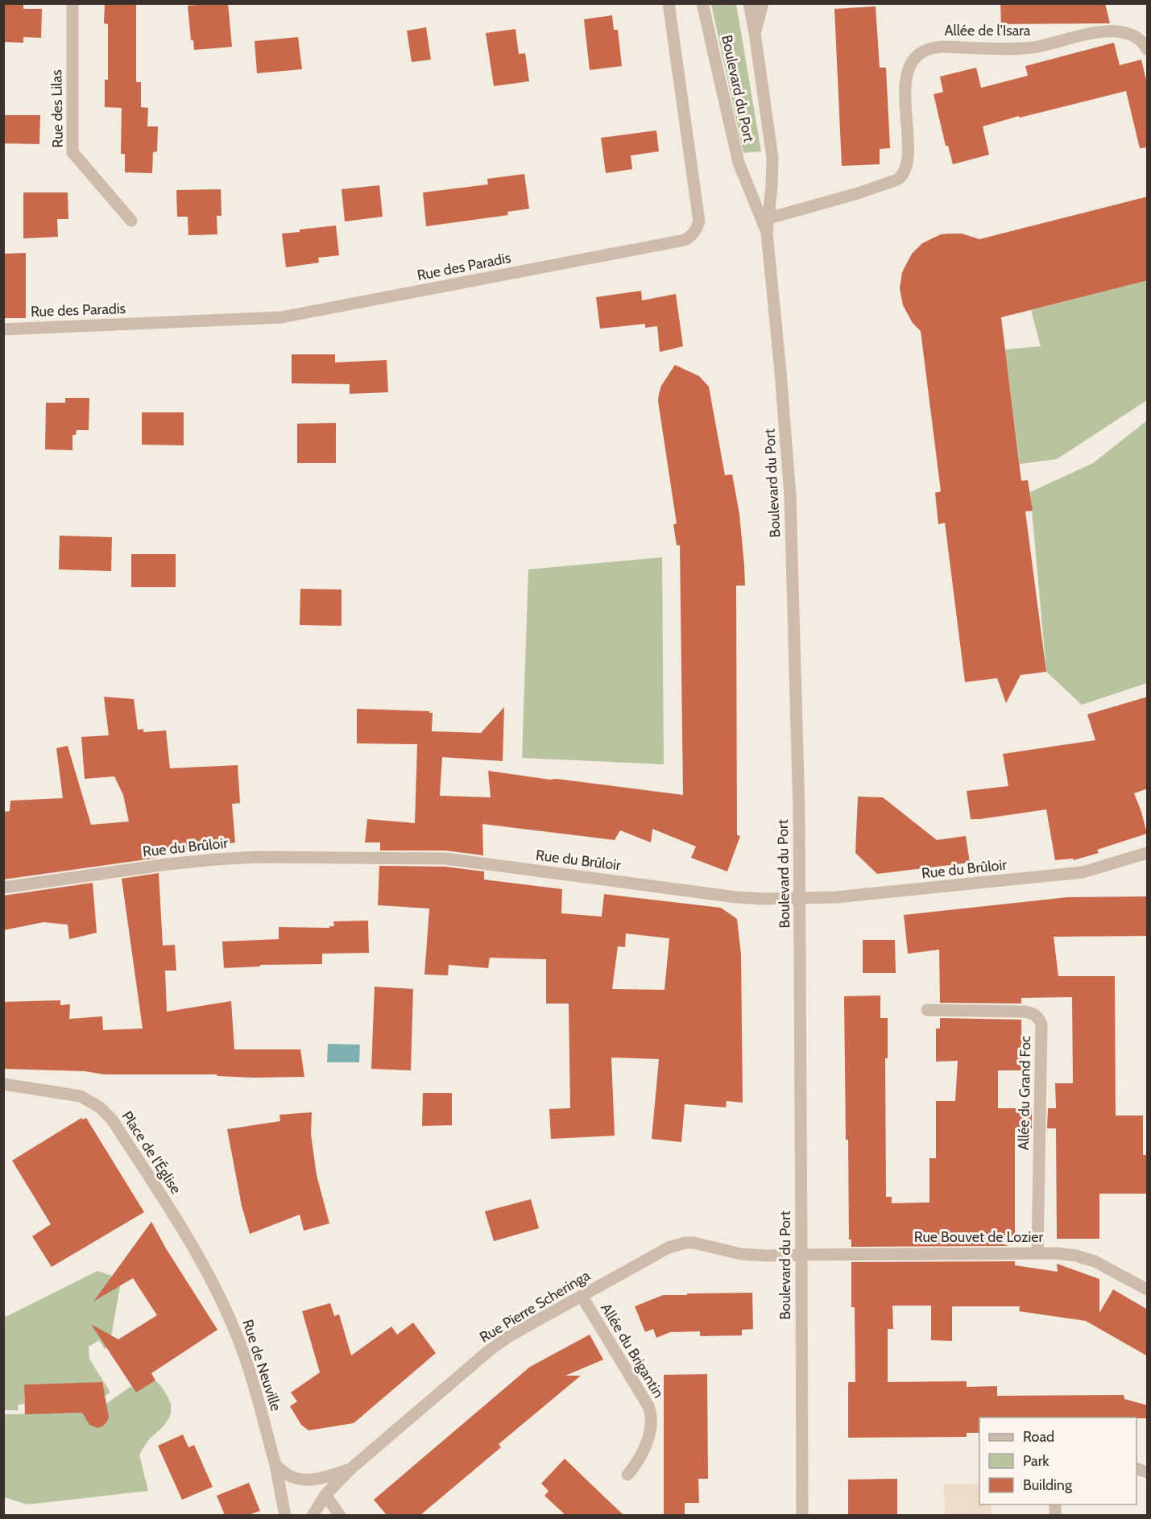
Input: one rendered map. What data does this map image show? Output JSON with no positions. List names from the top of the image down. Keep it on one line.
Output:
{"streets":{"street":["Allée de l'Isara","Boulevard du Port","Rue des Lilas","Rue des Paradis","Rue du Brûloir","Allée du Grand Foc","Place de l'Église","Rue Bouvet de Lozier","Rue Pierre Scheringa","Allée du Brigantin","Rue de Neuville"]},"crossings":[["Allée de l'Isara","Boulevard du Port"],["Boulevard du Port","Rue du Brûloir"],["Boulevard du Port","Rue Bouvet de Lozier"],["Boulevard du Port","Rue Pierre Scheringa"],["Allée du Grand Foc","Rue Bouvet de Lozier"],["Place de l'Église","Rue de Neuville"],["Rue Bouvet de Lozier","Rue Pierre Scheringa"],["Rue Pierre Scheringa","Allée du Brigantin"]],"legend":["Road","Park","Building"]}
